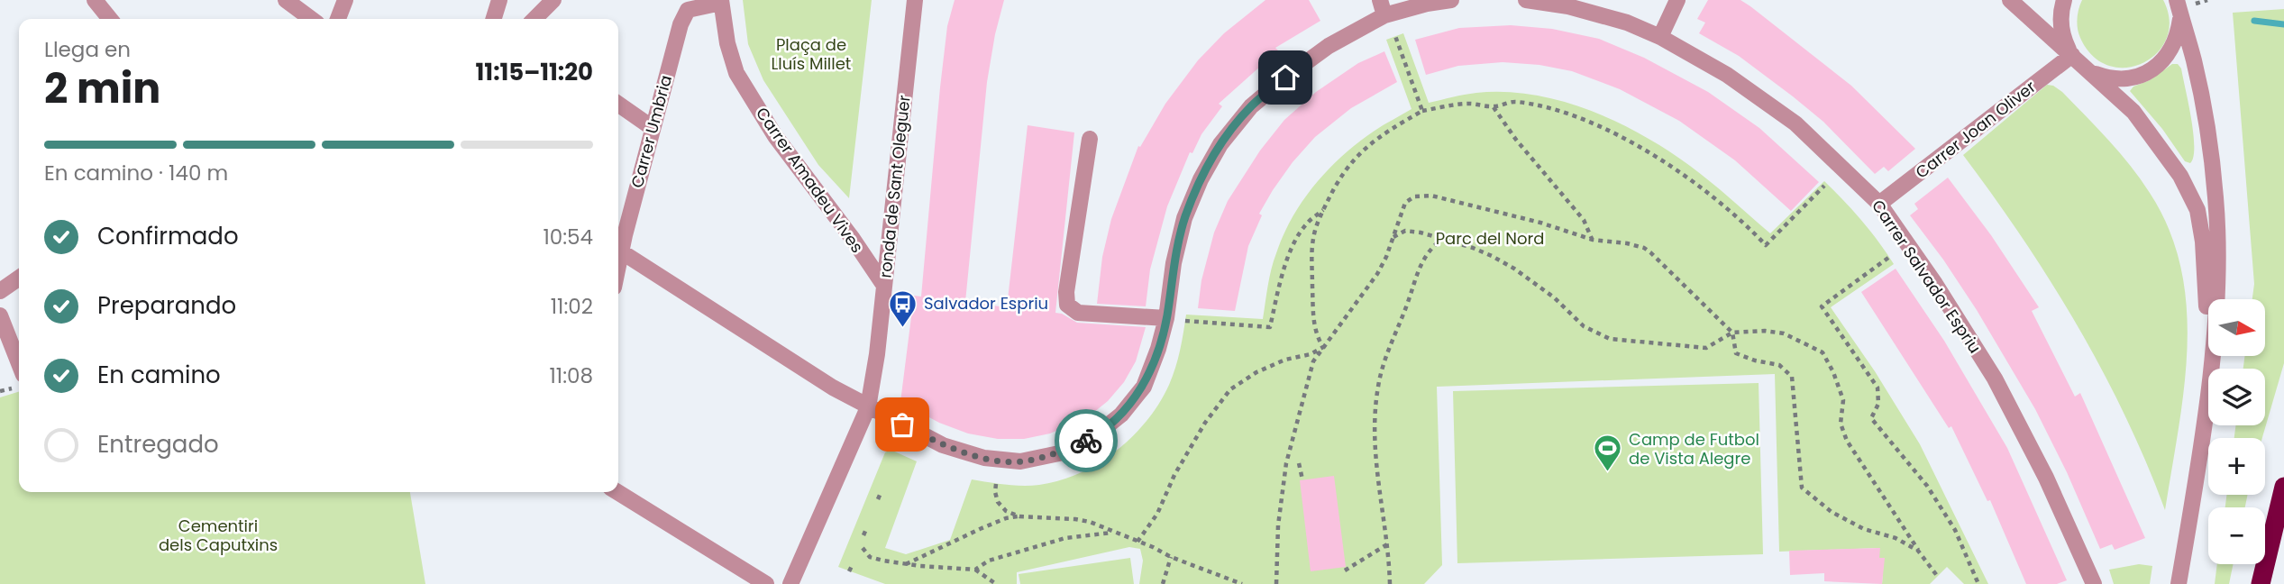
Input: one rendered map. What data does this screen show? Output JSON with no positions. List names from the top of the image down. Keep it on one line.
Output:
{"streets":{"street":["Carrer Joan Oliver","Carrer Umbria","Carrer Amadeu Vives","ronda de Sant Oleguer","Carrer Salvador Espriu"]},"crossings":[["Carrer Joan Oliver","Carrer Salvador Espriu"],["Carrer Umbria","Carrer Amadeu Vives"],["Carrer Amadeu Vives","ronda de Sant Oleguer"]],"parks":["Plaça de Lluís Millet","Parc del Nord","Cementiri dels Caputxins"],"places":{"bus stop":["Salvador Espriu"],"sports":["Camp de Futbol de Vista Alegre"]},"north":"right","page":{"heading":["2 min","Llega en","11:15–11:20"],"bar":"En camino · 140 m","list":[["Confirmado","10:54"],["Preparando","11:02"],["En camino","11:08"],"Entregado"],"map_buttons":["+","−"]}}
